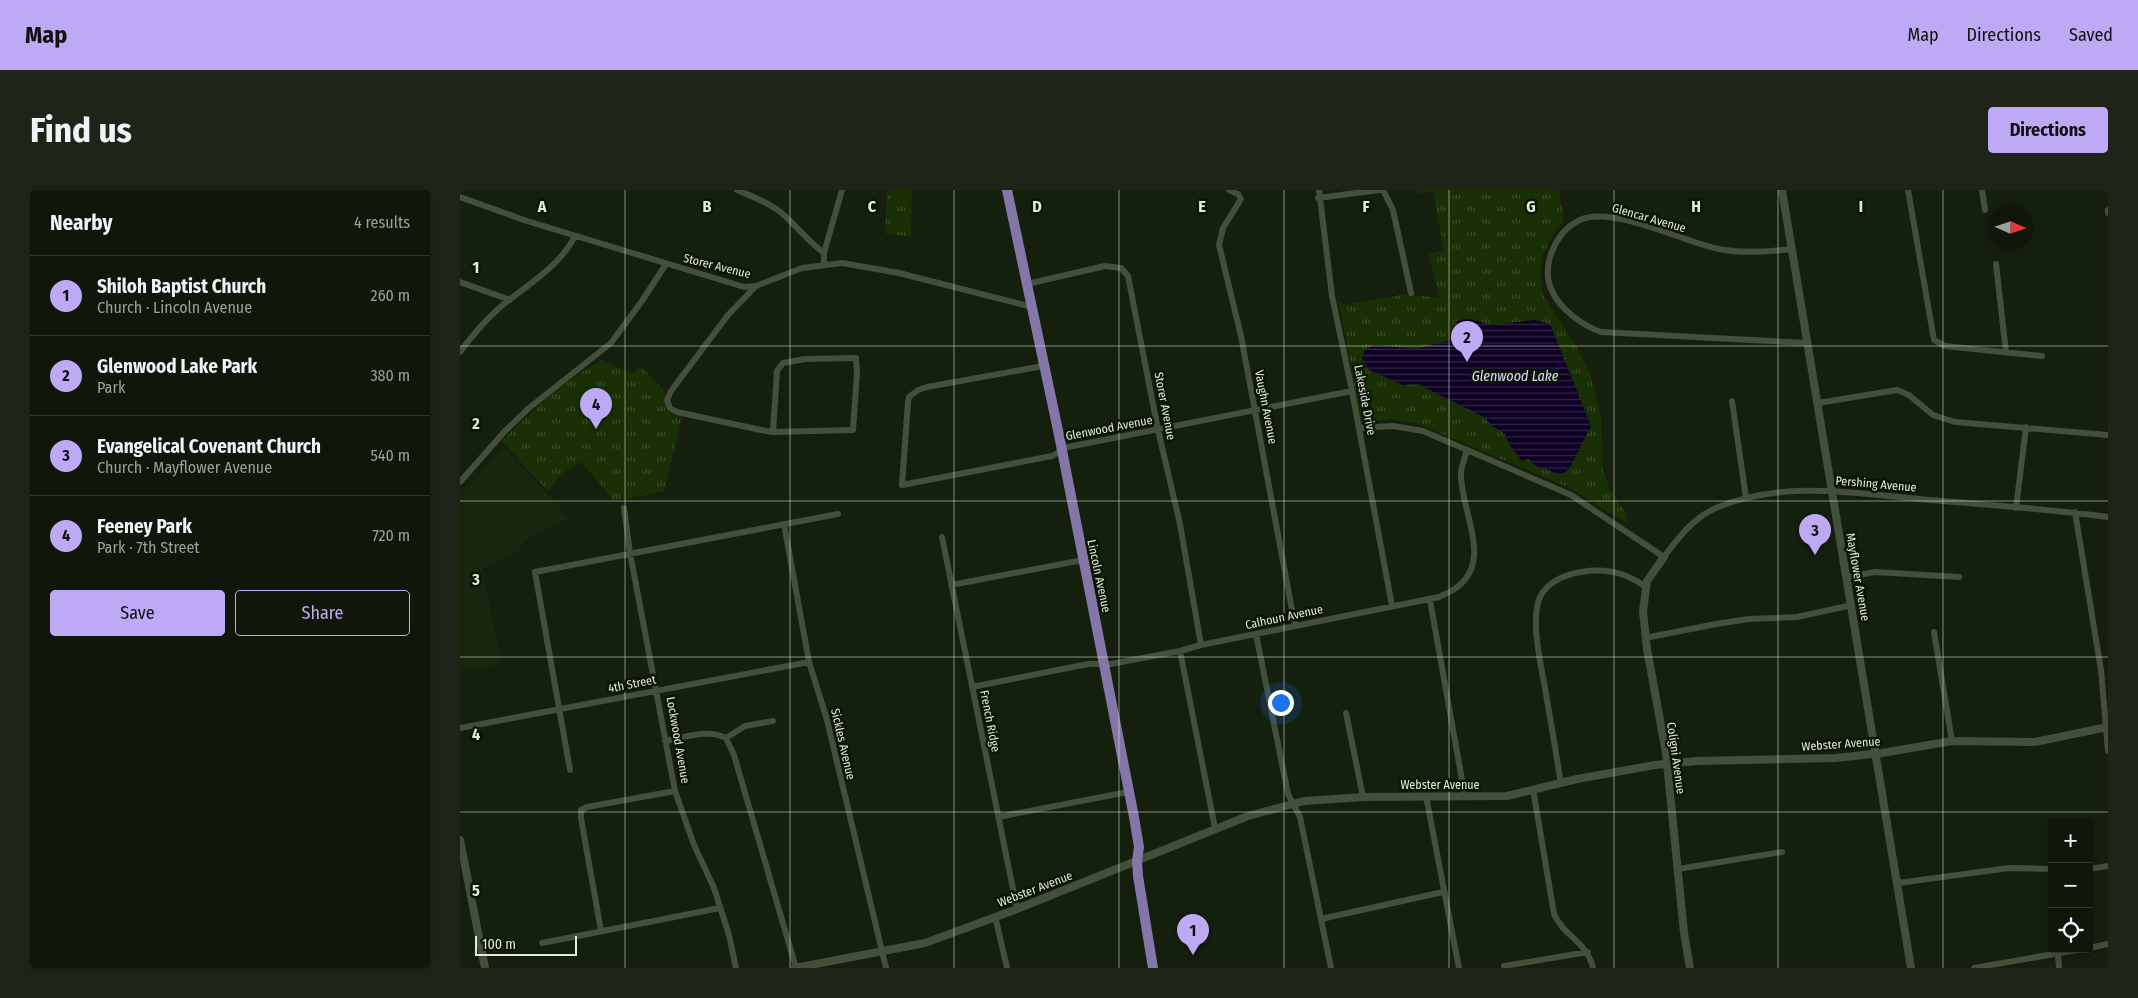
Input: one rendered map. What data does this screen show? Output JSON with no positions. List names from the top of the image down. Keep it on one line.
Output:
{"streets":{"main road":["Lincoln Avenue"],"street":["Glencar Avenue","Storer Avenue","Lakeside Drive","Vaughn Avenue","Glenwood Avenue","Pershing Avenue","Mayflower Avenue","Calhoun Avenue","4th Street","French Ridge","Lockwood Avenue","Sickles Avenue","Webster Avenue","Coligni Avenue"]},"crossings":[["Glencar Avenue","Mayflower Avenue"],["Storer Avenue","Glenwood Avenue"],["Storer Avenue","Lincoln Avenue"],["Storer Avenue","Calhoun Avenue"],["Lakeside Drive","Glenwood Avenue"],["Lakeside Drive","Calhoun Avenue"],["Vaughn Avenue","Glenwood Avenue"],["Vaughn Avenue","Calhoun Avenue"],["Glenwood Avenue","Lincoln Avenue"],["Pershing Avenue","Mayflower Avenue"],["Pershing Avenue","Coligni Avenue"],["Lincoln Avenue","Calhoun Avenue"],["Lincoln Avenue","Webster Avenue"],["Mayflower Avenue","Webster Avenue"],["Calhoun Avenue","French Ridge"],["4th Street","Lockwood Avenue"],["4th Street","Sickles Avenue"],["French Ridge","Webster Avenue"],["Sickles Avenue","Webster Avenue"],["Webster Avenue","Coligni Avenue"]],"water":["Glenwood Lake"],"scale_bar":"100 m","north":"right","page":{"header":"Map","nav":["Map","Directions","Saved"],"buttons":["Directions",["Save","Share"]],"title":"Find us","heading":["Nearby","4 results"],"list":[{"mark":"1","name":"Shiloh Baptist Church","note":"Church · Lincoln Avenue","value":"260 m"},{"mark":"2","name":"Glenwood Lake Park","note":"Park","value":"380 m"},{"mark":"3","name":"Evangelical Covenant Church","note":"Church · Mayflower Avenue","value":"540 m"},{"mark":"4","name":"Feeney Park","note":"Park · 7th Street","value":"720 m"}],"pins":["2","4","3","1"],"map_buttons":["+","−"],"scale":"100 m"},"grid":{"columns":["A","B","C","D","E","F","G","H","I"],"rows":["1","2","3","4","5"]}}
